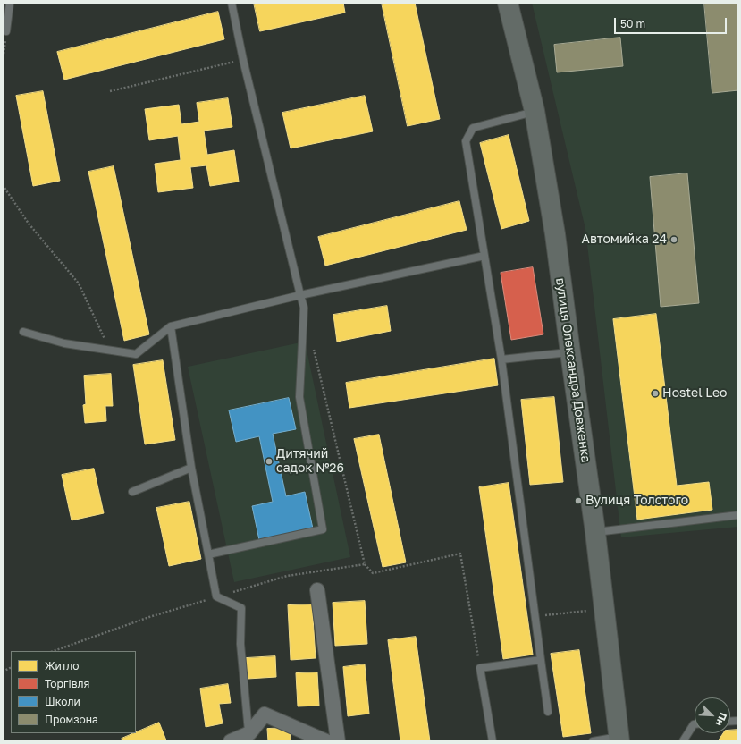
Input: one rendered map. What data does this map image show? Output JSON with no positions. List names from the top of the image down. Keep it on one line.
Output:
{"streets":{"main road":["вулиця Олександра Довженка"]},"places":["Автомийка 24","Hostel Leo","Дитячий садок №26","Вулиця Толстого"],"legend":["Житло","Торгівля","Школи","Промзона"],"scale_bar":"50 m","north":"bottom right"}
